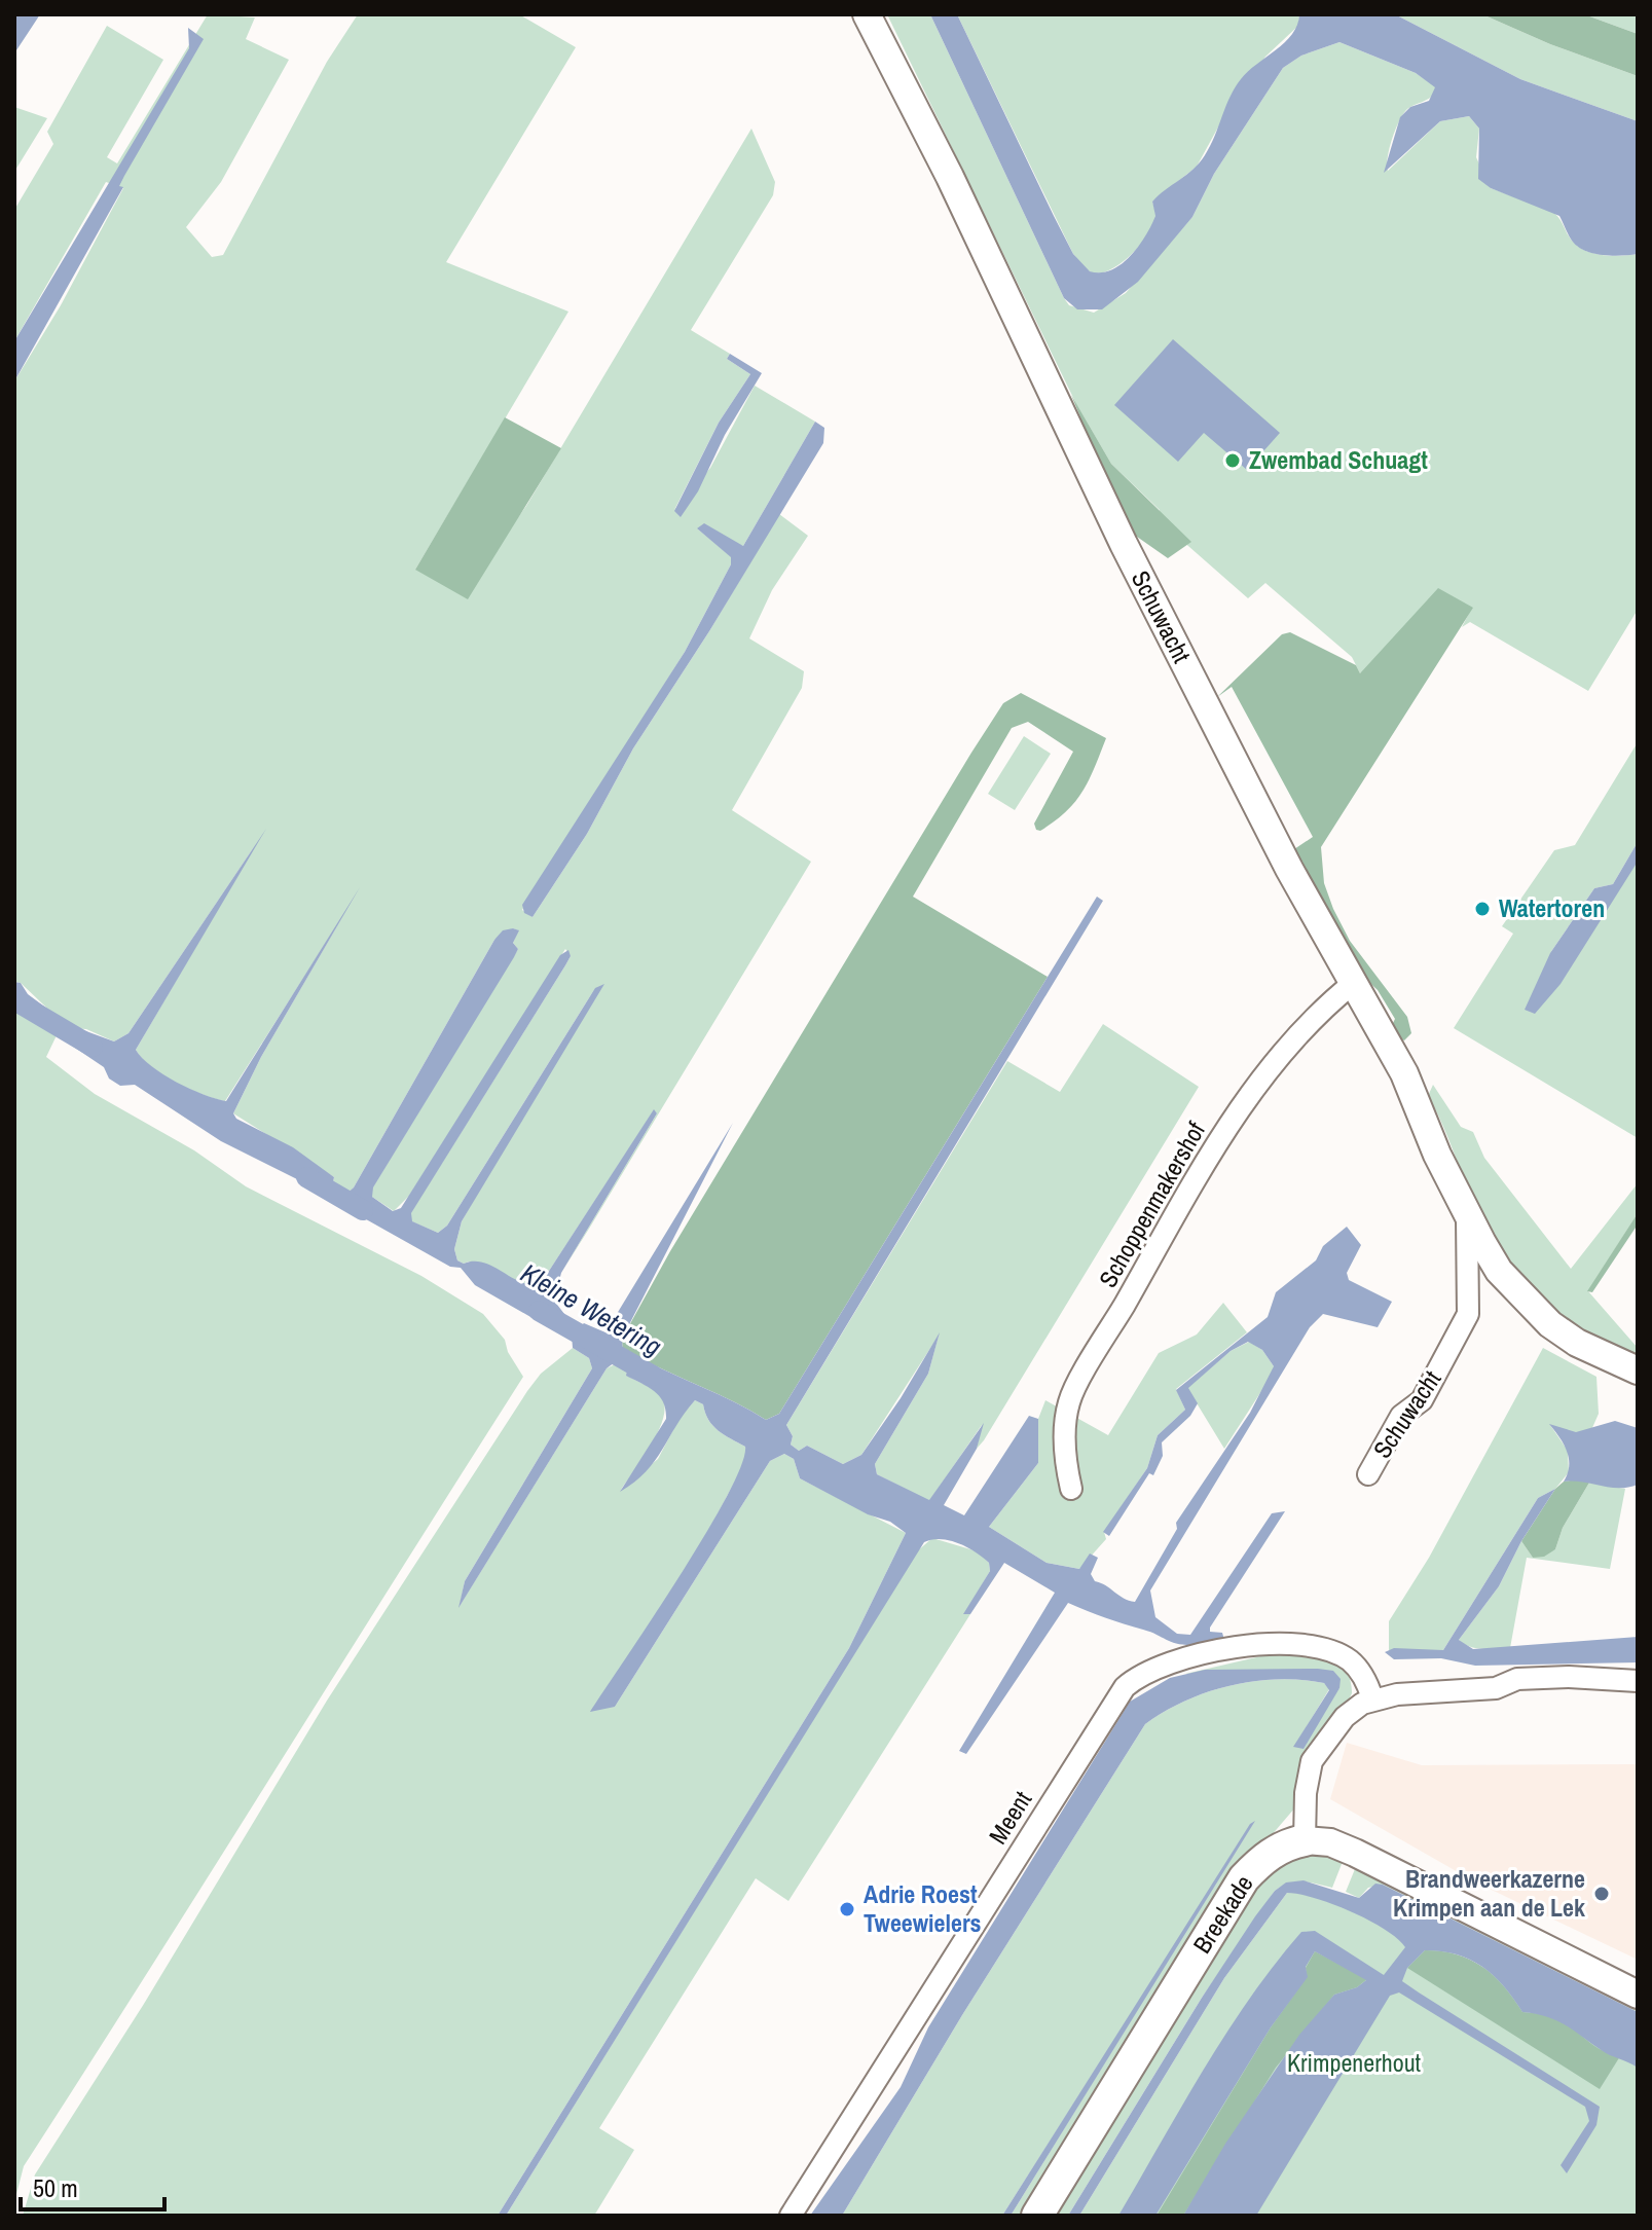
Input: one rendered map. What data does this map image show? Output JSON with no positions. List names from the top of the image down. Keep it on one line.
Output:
{"streets":{"main road":["Breekade"],"street":["Schuwacht","Schoppenmakershof","Meent"]},"crossings":[["Schuwacht","Schoppenmakershof"]],"water":["Kleine Wetering"],"parks":["Krimpenerhout"],"places":["Zwembad Schuagt","Watertoren","Brandweerkazerne Krimpen aan de Lek","Adrie Roest Tweewielers"],"scale_bar":"50 m"}
